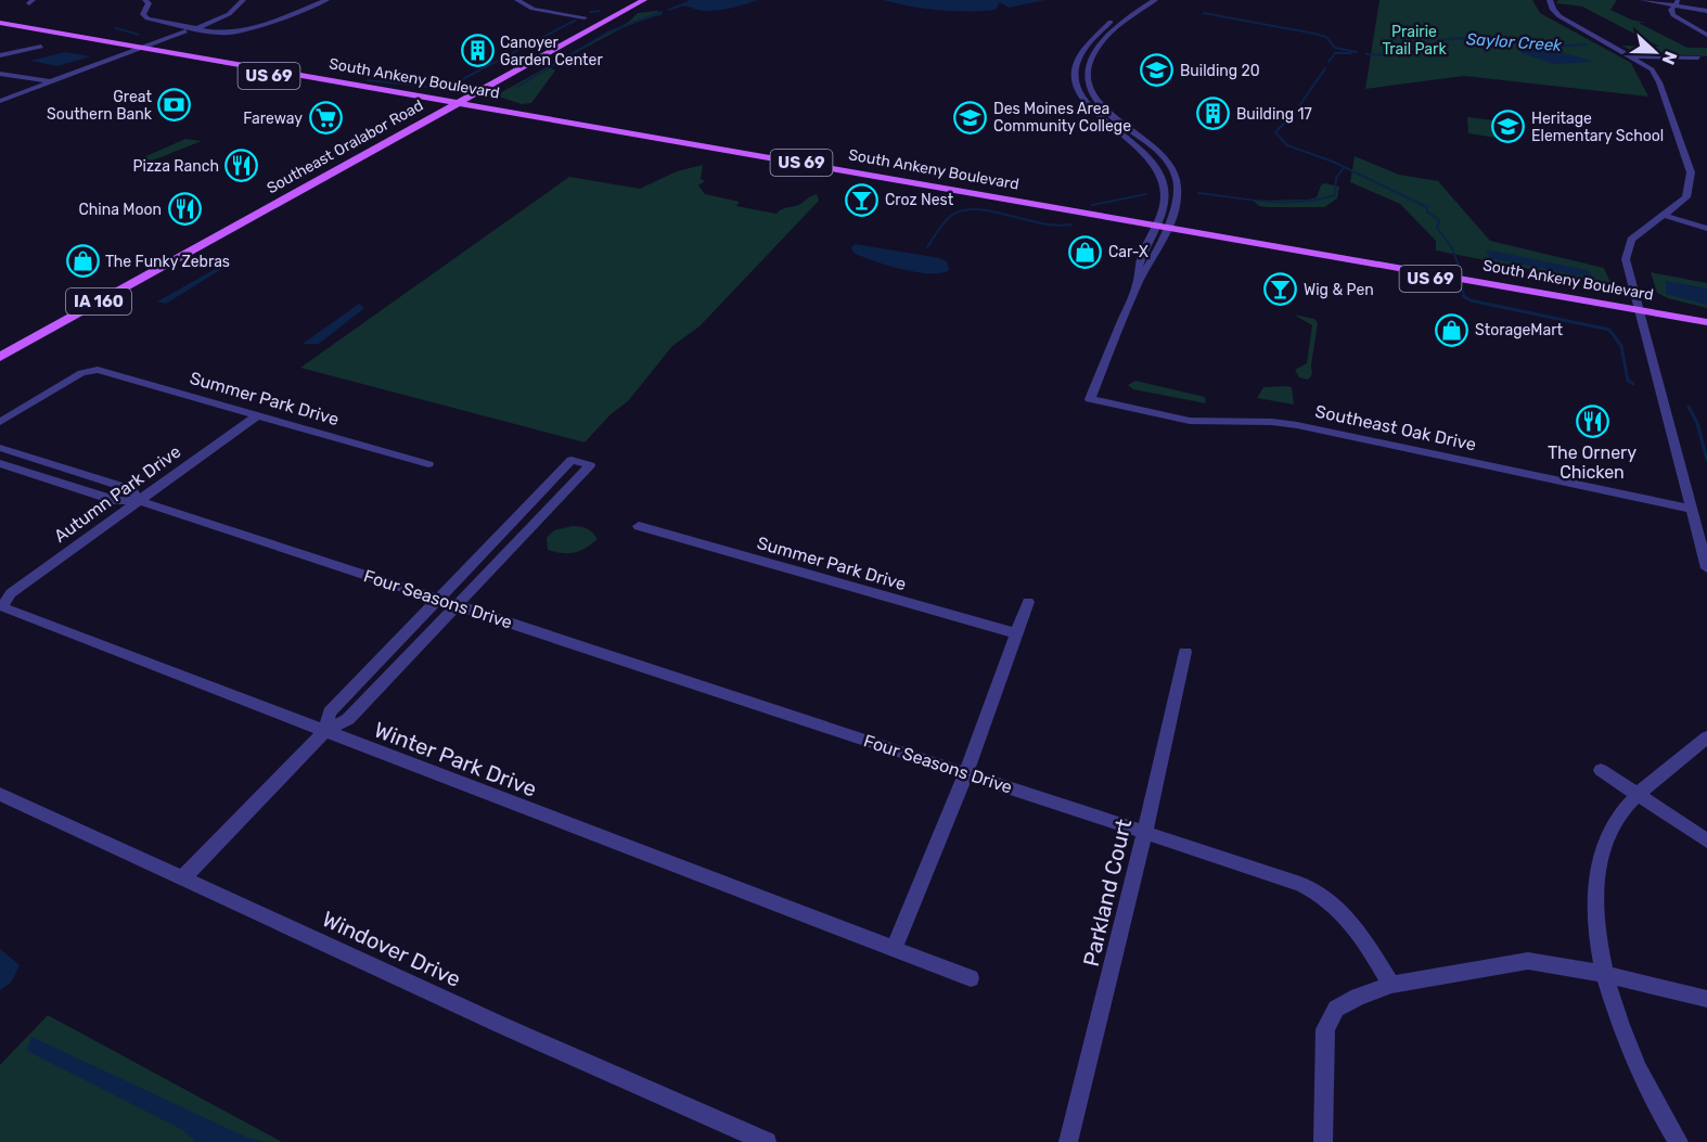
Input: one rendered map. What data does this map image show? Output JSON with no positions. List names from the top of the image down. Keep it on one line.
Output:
{"streets":{"main road":["US 69","South Ankeny Boulevard","Southeast Oralabor Road","IA 160"],"street":["Summer Park Drive","Southeast Oak Drive","Autumn Park Drive","Four Seasons Drive","Winter Park Drive","Parkland Court","Windover Drive"]},"crossings":[["South Ankeny Boulevard","Southeast Oralabor Road"],["South Ankeny Boulevard","IA 160"],["South Ankeny Boulevard","Southeast Oak Drive"],["Southeast Oralabor Road","IA 160"],["Summer Park Drive","Autumn Park Drive"],["Autumn Park Drive","Four Seasons Drive"],["Autumn Park Drive","Winter Park Drive"],["Four Seasons Drive","Parkland Court"]],"water":["Saylor Creek"],"parks":["Prairie Trail Park"],"places":{"building":["Canoyer Garden Center","Building 17"],"school or university":["Building 20","Des Moines Area Community College","Heritage Elementary School"],"bank":["Great Southern Bank"],"supermarket":["Fareway"],"restaurant":["Pizza Ranch","China Moon","The Ornery Chicken"],"bar":["Croz Nest","Wig & Pen"],"shop":["Car-X","The Funky Zebras","StorageMart"]},"north":"right"}
